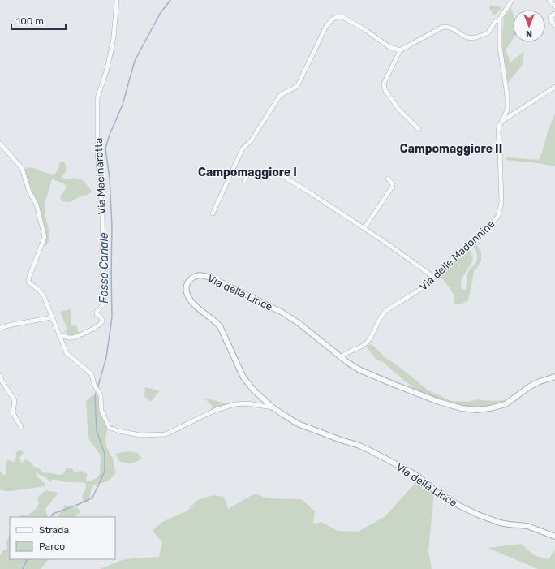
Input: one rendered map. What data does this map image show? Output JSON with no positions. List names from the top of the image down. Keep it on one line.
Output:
{"streets":{"street":["Via Macinarotta","Via delle Madonnine","Via della Lince"]},"crossings":[["Via delle Madonnine","Via della Lince"]],"districts":["Campomaggiore II","Campomaggiore I"],"water":["Fosso Canale"],"legend":["Strada","Parco"],"scale_bar":"100 m","north":"bottom"}
